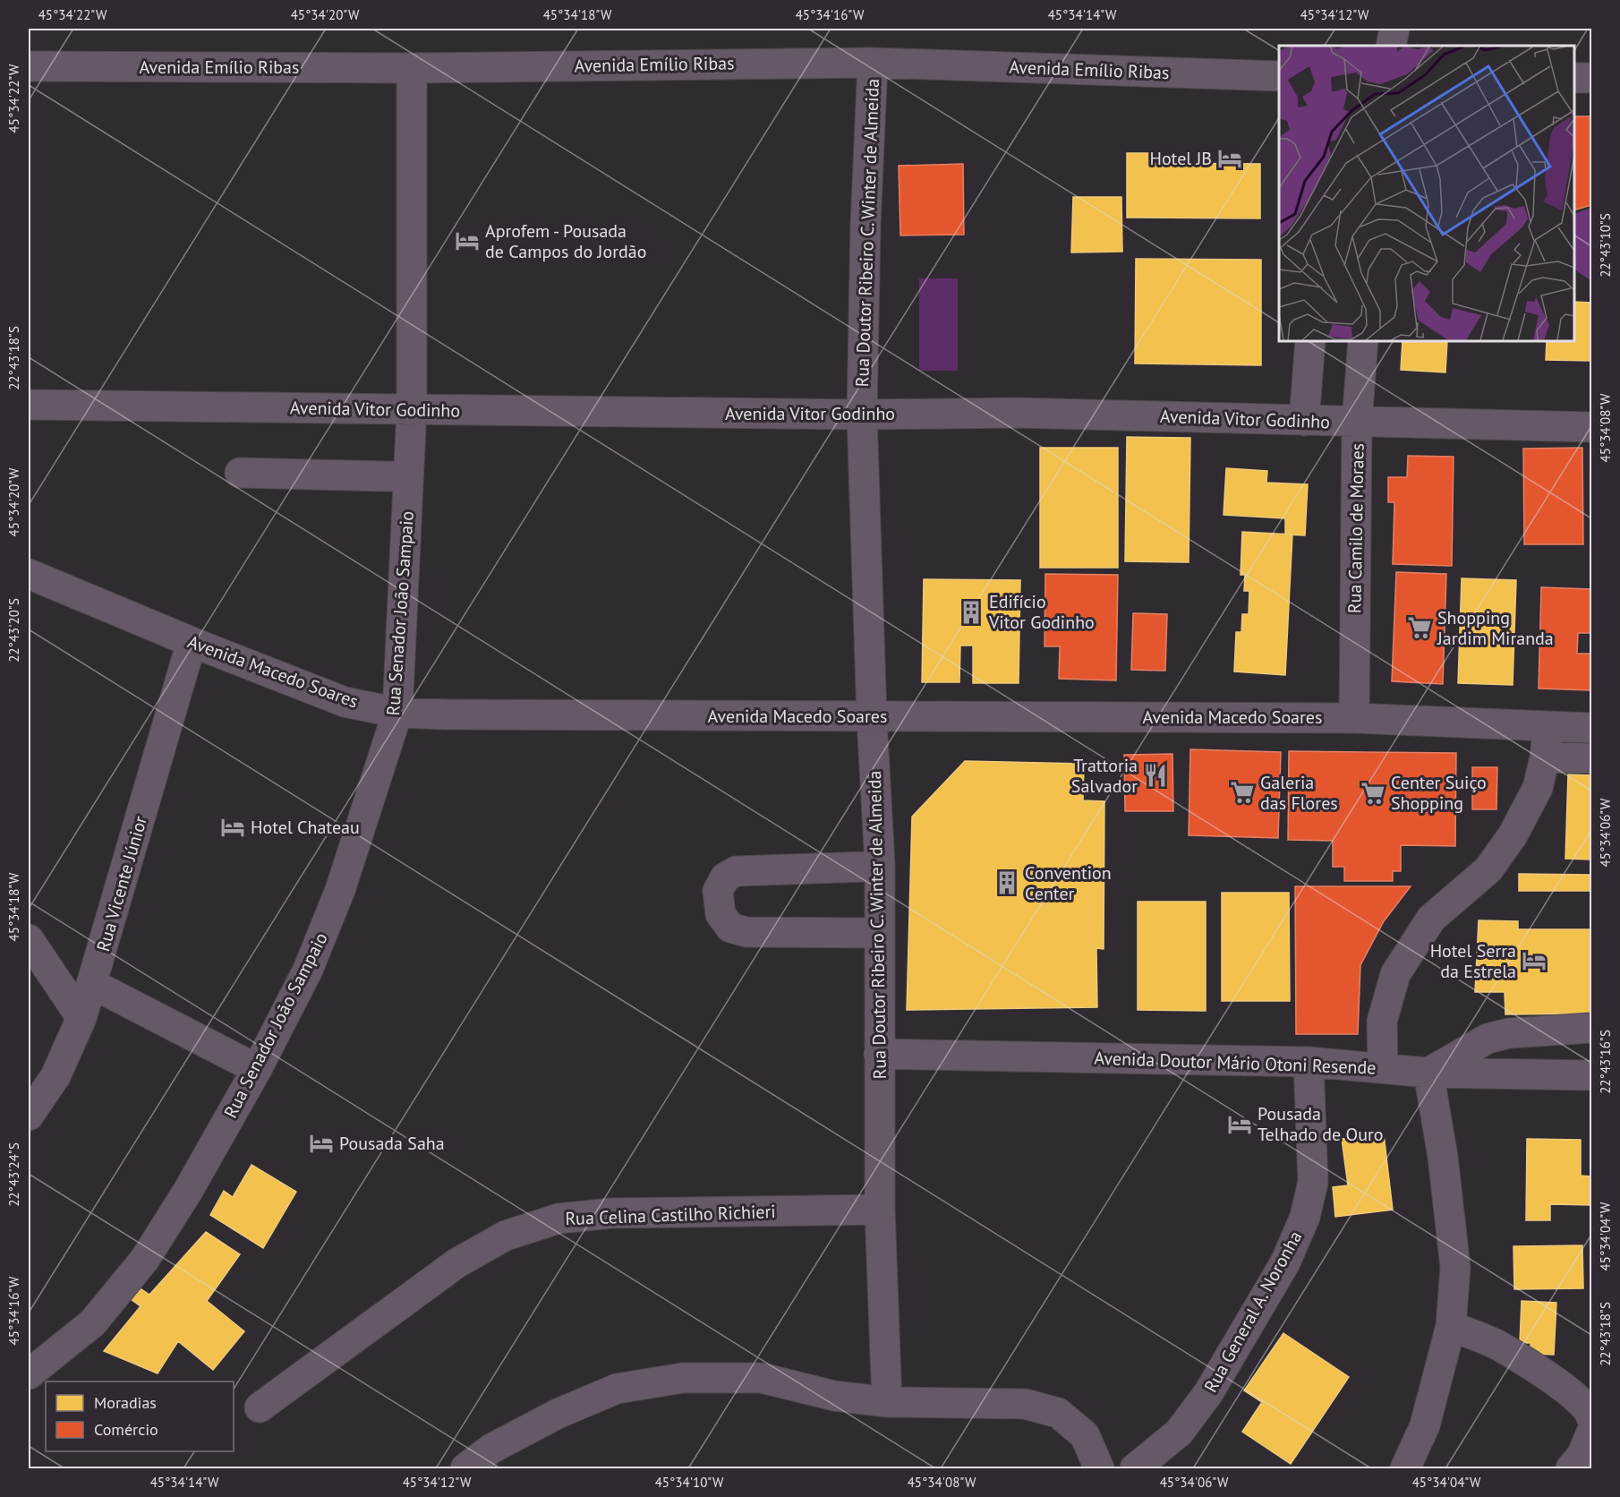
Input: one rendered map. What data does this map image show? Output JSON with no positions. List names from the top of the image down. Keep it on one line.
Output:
{"streets":{"street":["Avenida Emílio Ribas","Rua Doutor Ribeiro C. Winter de Almeida","Avenida Vitor Godinho","Rua Camilo de Moraes","Rua Senador João Sampaio","Avenida Macedo Soares","Rua Vicente Júnior","Avenida Doutor Mário Otoni Resende","Rua Celina Castilho Richieri","Rua General A. Noronha"]},"crossings":[["Avenida Emílio Ribas","Rua Doutor Ribeiro C. Winter de Almeida"],["Avenida Emílio Ribas","Rua Senador João Sampaio"],["Rua Doutor Ribeiro C. Winter de Almeida","Avenida Vitor Godinho"],["Rua Doutor Ribeiro C. Winter de Almeida","Avenida Macedo Soares"],["Rua Doutor Ribeiro C. Winter de Almeida","Avenida Doutor Mário Otoni Resende"],["Rua Doutor Ribeiro C. Winter de Almeida","Rua Celina Castilho Richieri"],["Avenida Vitor Godinho","Rua Camilo de Moraes"],["Avenida Vitor Godinho","Rua Senador João Sampaio"],["Rua Camilo de Moraes","Avenida Macedo Soares"],["Rua Senador João Sampaio","Avenida Macedo Soares"],["Avenida Macedo Soares","Rua Vicente Júnior"],["Avenida Doutor Mário Otoni Resende","Rua General A. Noronha"]],"places":{"hotel":["Hotel JB","Aprofem - Pousada de Campos do Jordão","Hotel Chateau","Hotel Serra da Estrela","Pousada Telhado de Ouro","Pousada Saha"],"building":["Edifício Vitor Godinho","Convention Center"],"supermarket":["Shopping Jardim Miranda","Galeria das Flores","Center Suiço Shopping"],"restaurant":["Trattoria Salvador"]},"legend":["Moradias","Comércio"],"coordinates":["45°34'22\"W","45°34'20\"W","45°34'18\"W","45°34'16\"W","45°34'14\"W","45°34'12\"W","22°43'10\"S","22°43'18\"S","45°34'08\"W","22°43'20\"S","45°34'06\"W","22°43'16\"S","22°43'24\"S","45°34'04\"W","45°34'10\"W"]}
